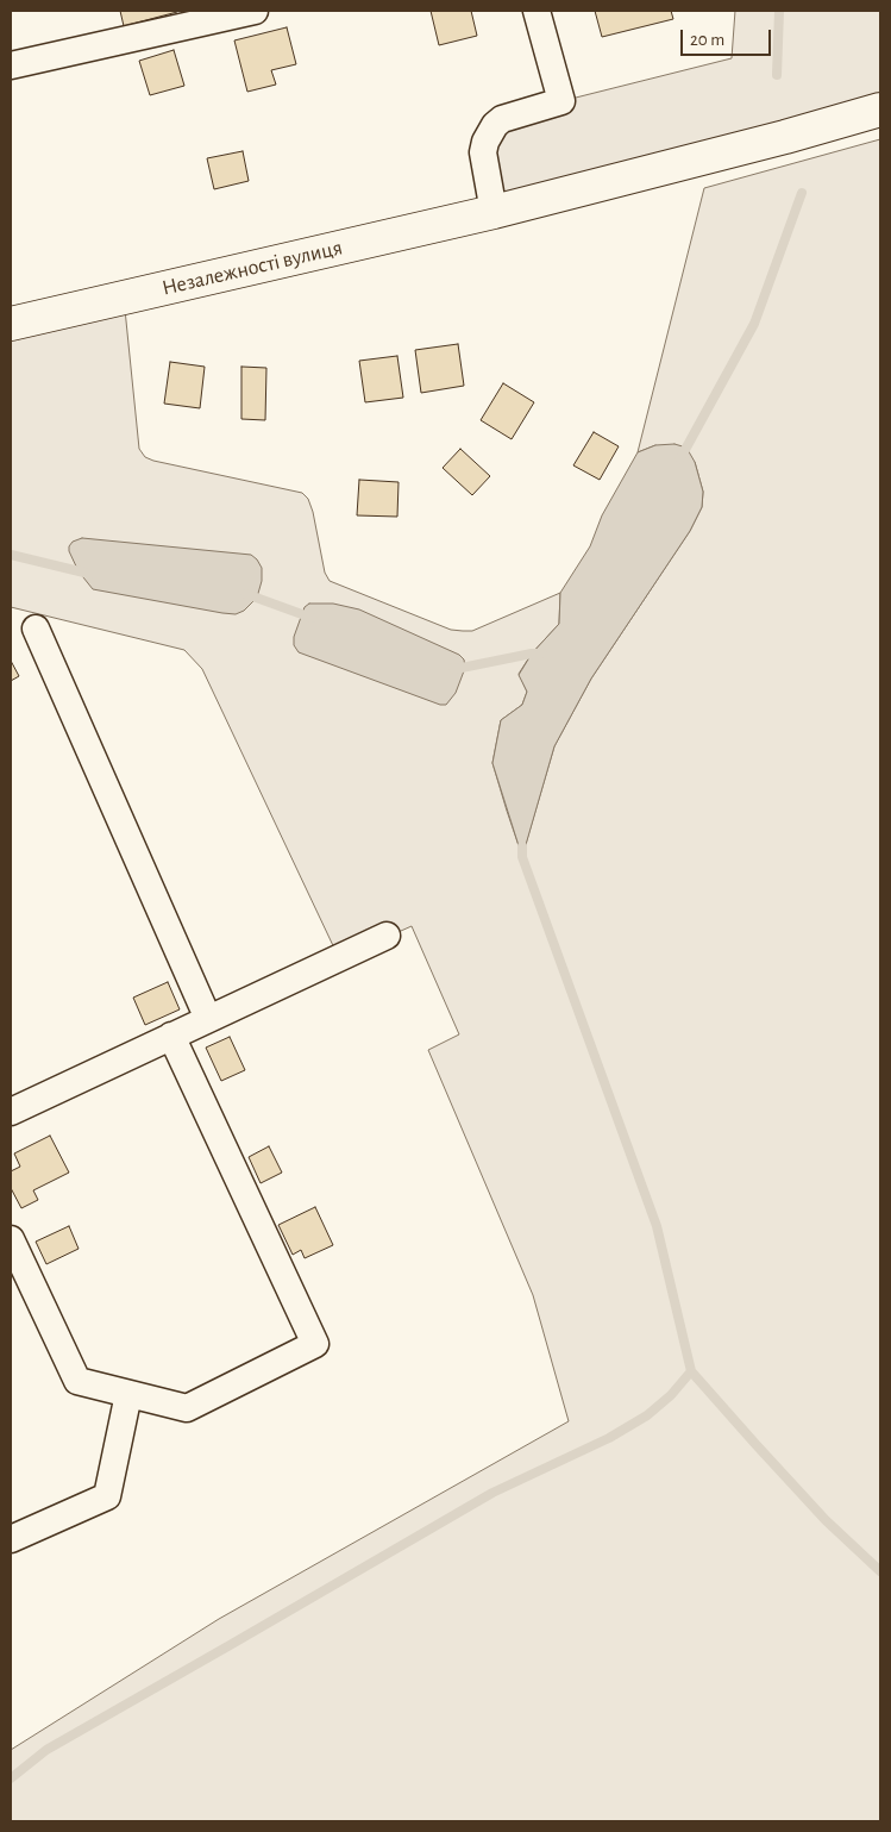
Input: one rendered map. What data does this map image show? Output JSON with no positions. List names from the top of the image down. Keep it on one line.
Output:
{"streets":{"street":["Незалежності вулиця"]},"scale_bar":"20 m"}
